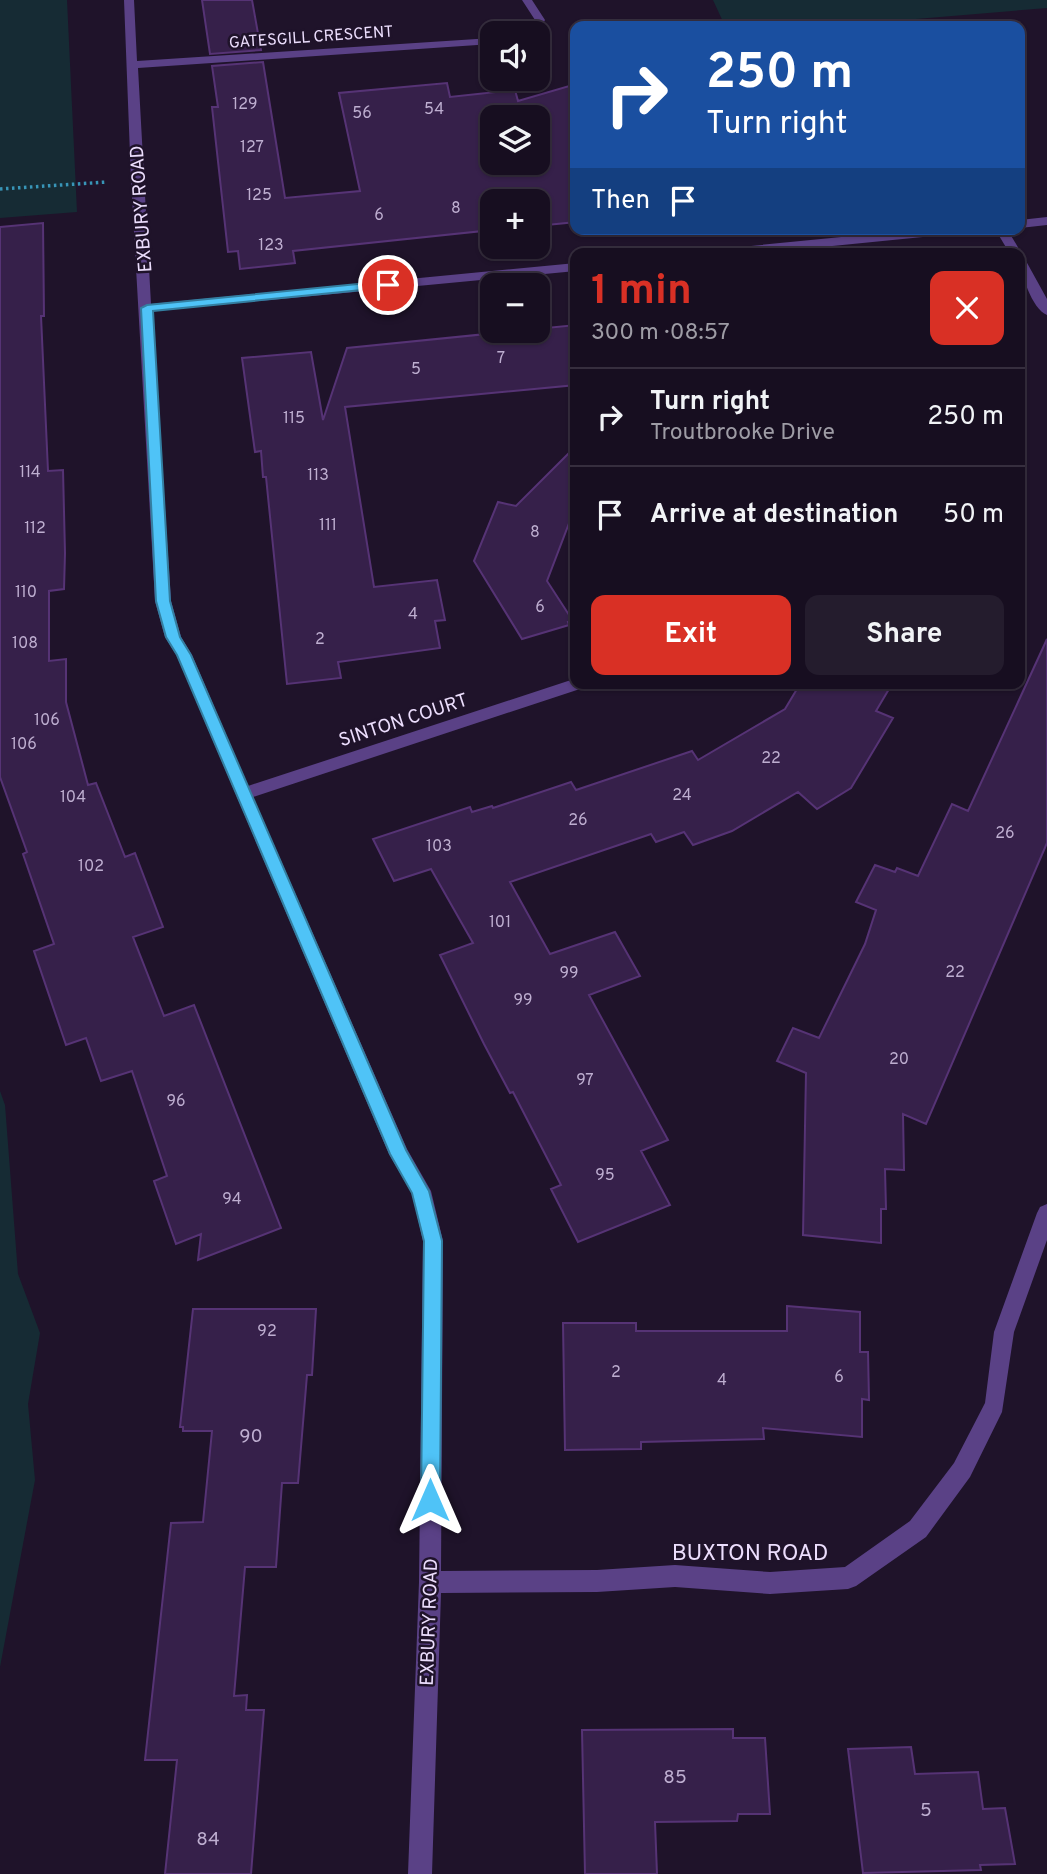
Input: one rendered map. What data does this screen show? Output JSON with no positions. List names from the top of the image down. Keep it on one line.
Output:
{"streets":{"street":["GATESGILL CRESCENT","EXBURY ROAD","SINTON COURT","BUXTON ROAD"]},"crossings":[["GATESGILL CRESCENT","EXBURY ROAD"],["EXBURY ROAD","SINTON COURT"],["EXBURY ROAD","BUXTON ROAD"]],"house_numbers":["129","54","56","127","125","8","6","123","7","5","115","114","113","111","112","8","110","6","4","2","108","106","106","22","24","104","26","26","103","102","101","22","99","99","20","97","96","95","94","92","2","6","4","90","85","5","84"],"page":{"map_buttons":["+","−"],"turn":["250 m","Turn right"],"then":"Then","heading":["1 min","300 m · 08:57"],"list":[{"name":"Turn right","note":"Troutbrooke Drive","value":"250 m"},{"name":"Arrive at destination","value":"50 m"}],"buttons":["Exit","Share"]}}
